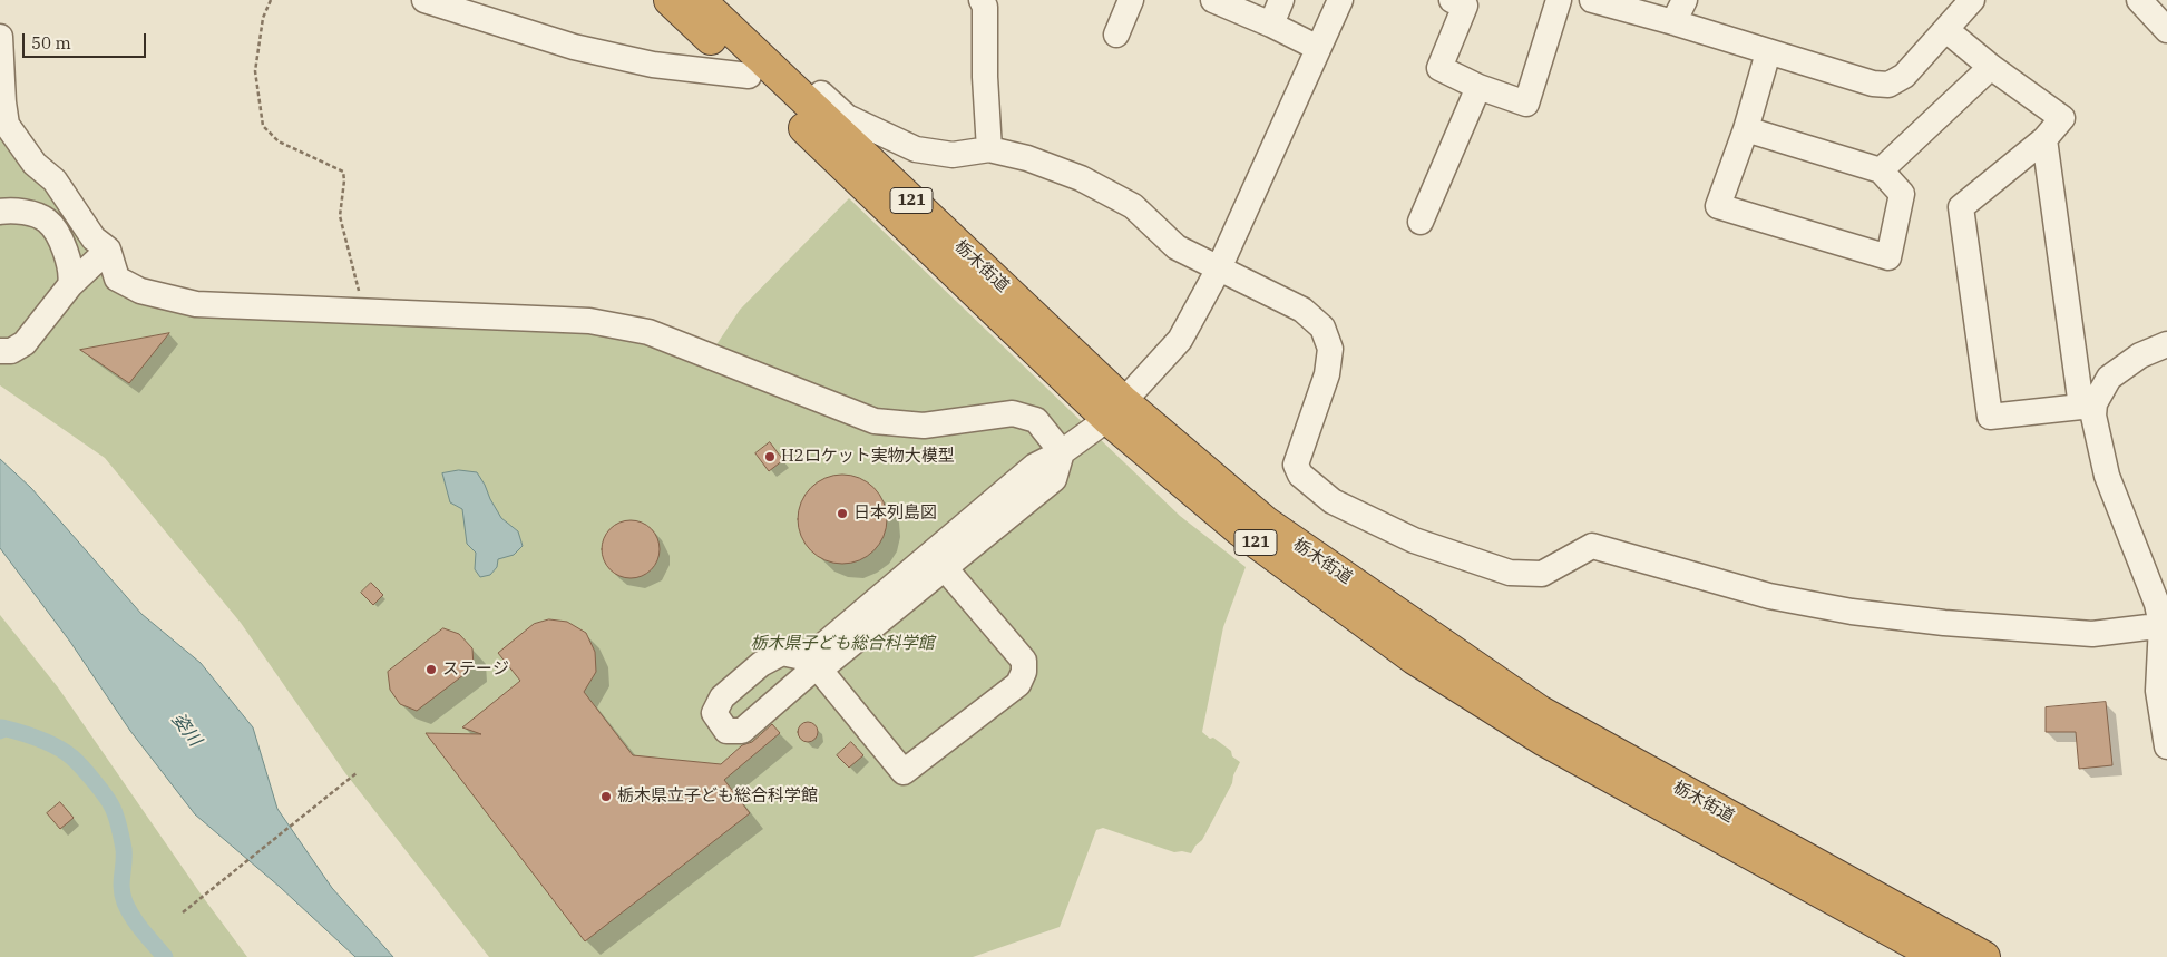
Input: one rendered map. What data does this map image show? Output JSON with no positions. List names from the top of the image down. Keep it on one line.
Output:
{"streets":{"highway":["121","栃木街道"]},"water":["姿川"],"parks":["栃木県子ども総合科学館"],"places":["H2ロケット実物大模型","日本列島図","ステージ","栃木県立子ども総合科学館"],"scale_bar":"50 m"}
